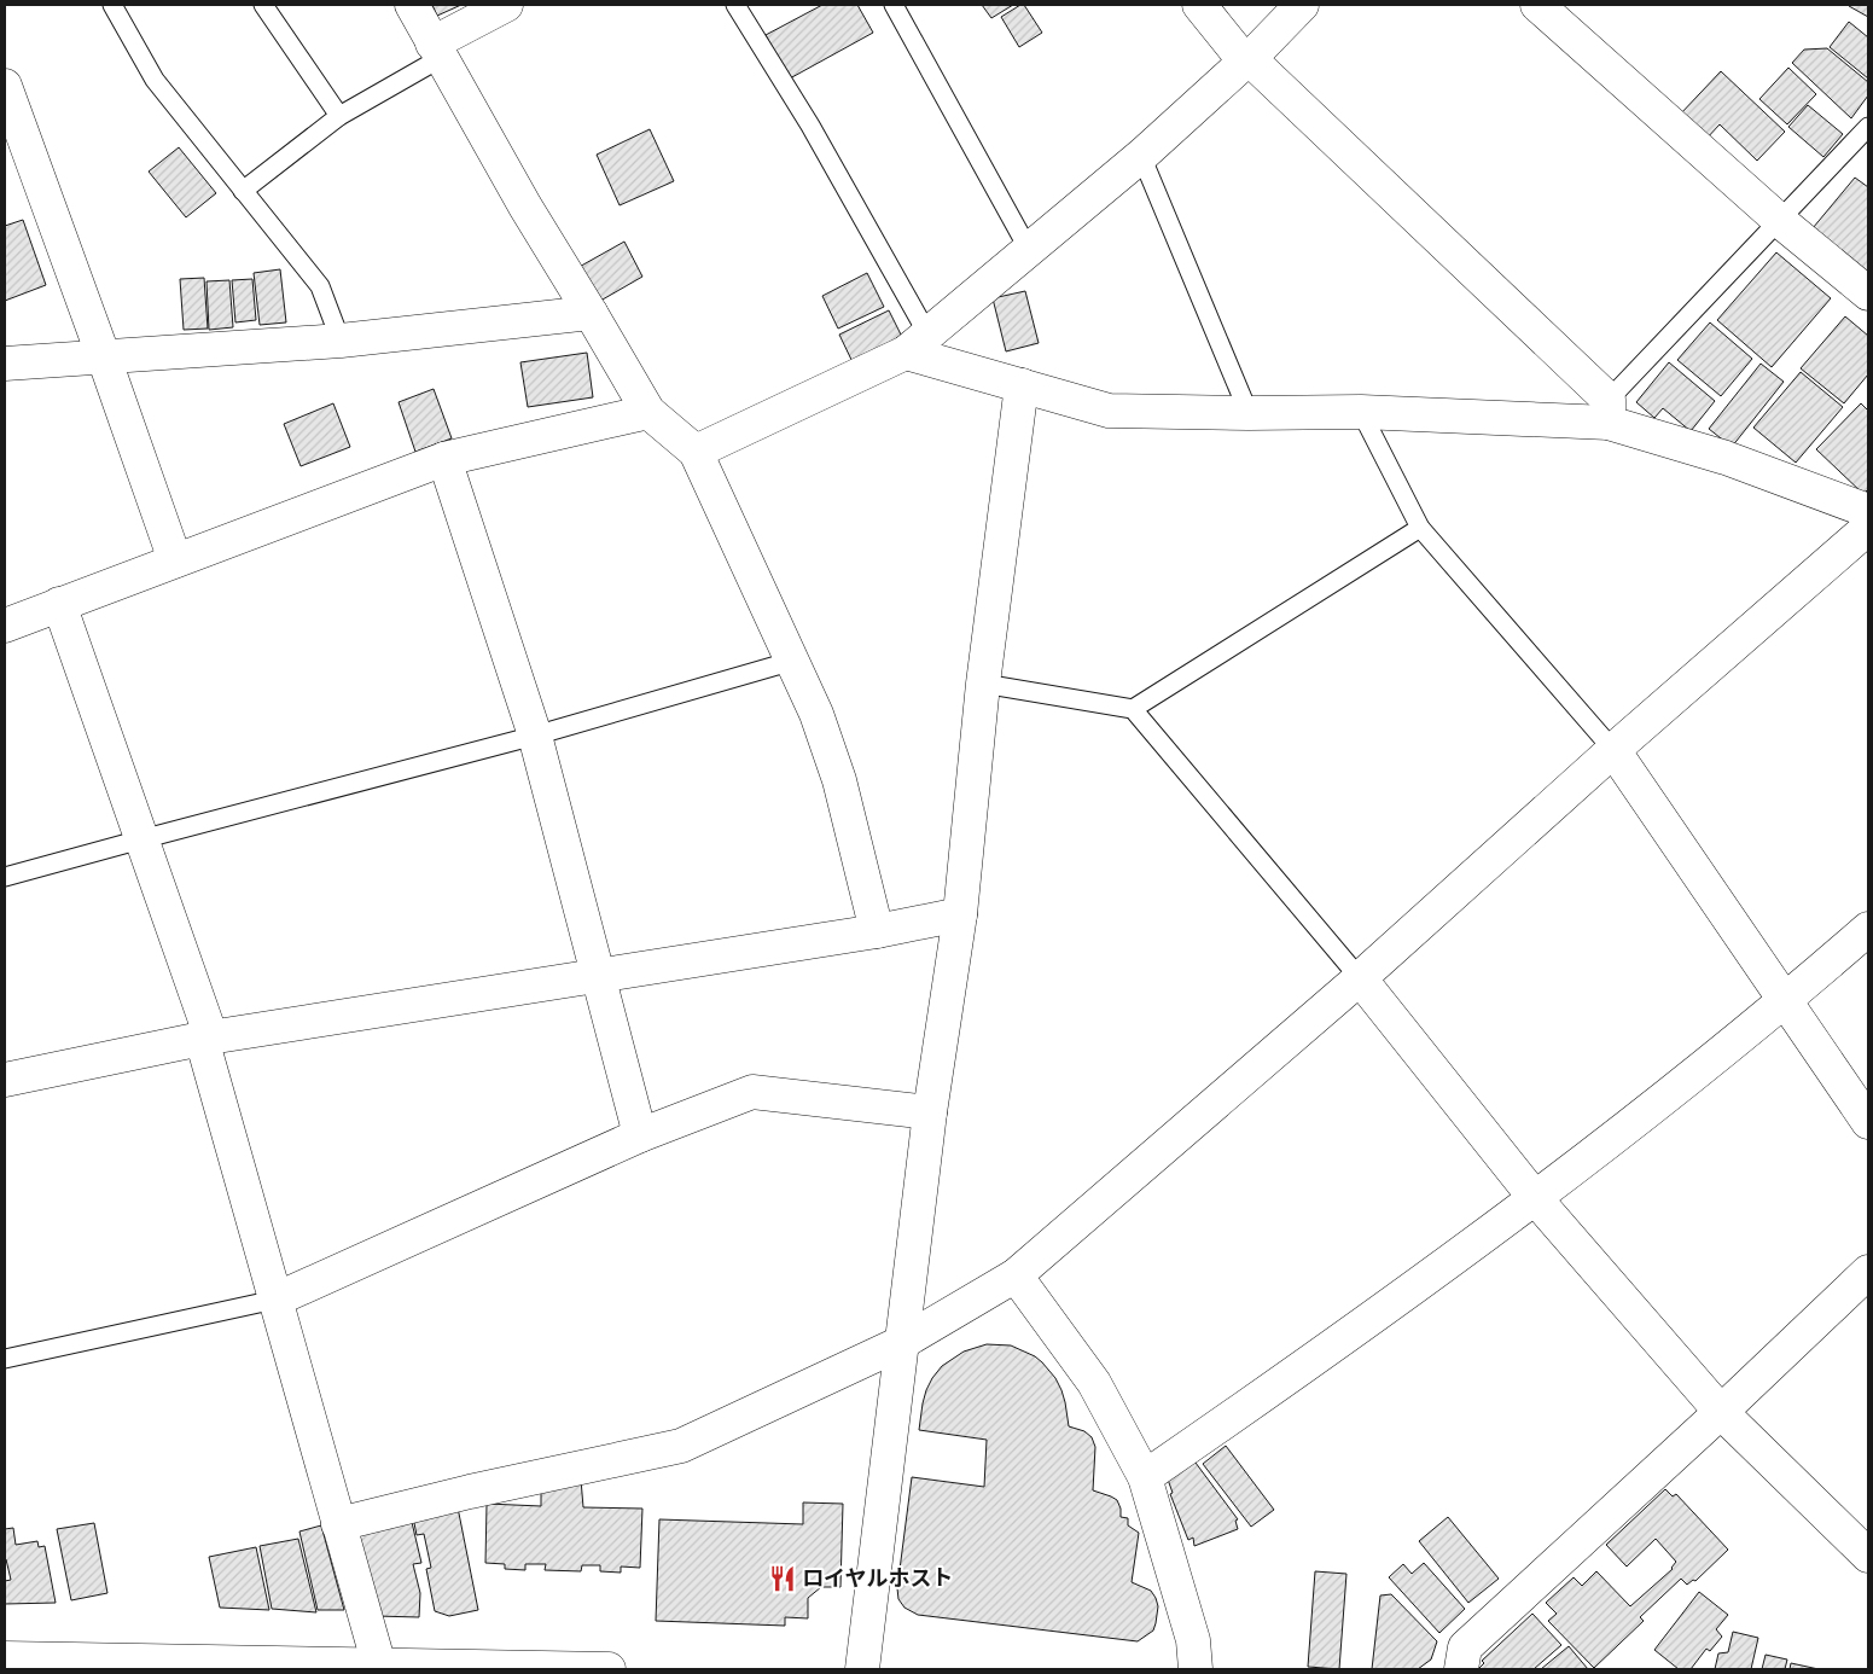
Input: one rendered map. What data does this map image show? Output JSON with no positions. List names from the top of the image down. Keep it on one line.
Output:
{"places":{"restaurant":["ロイヤルホスト"]}}
